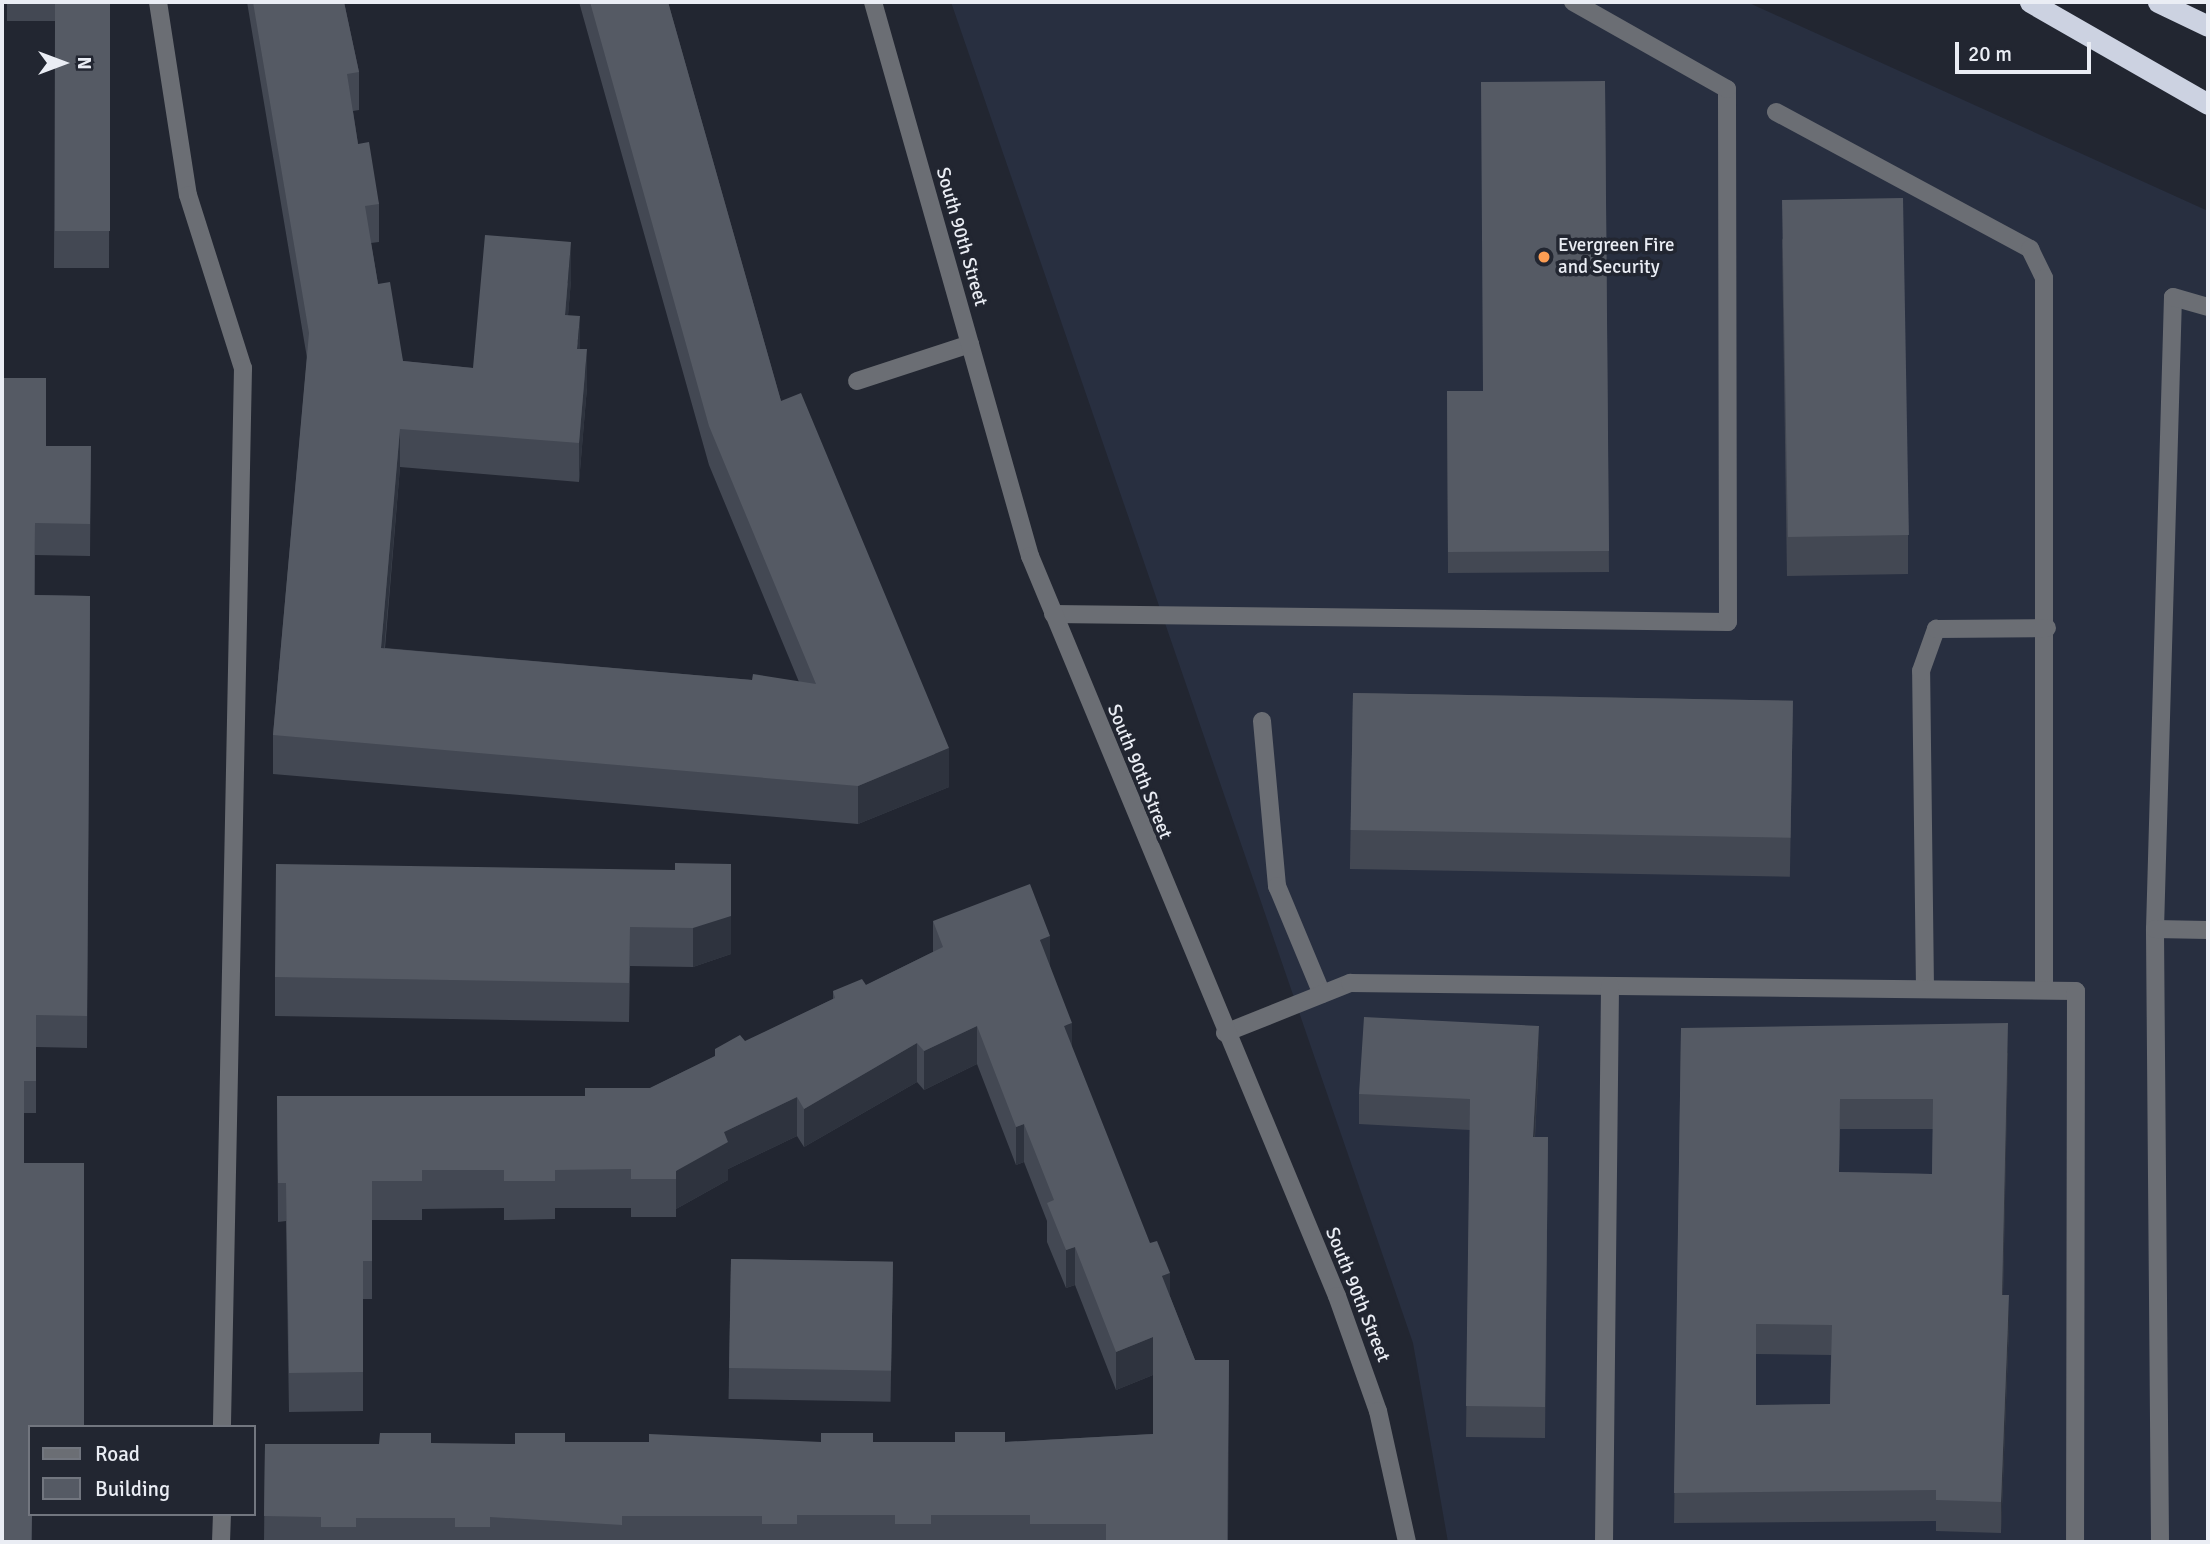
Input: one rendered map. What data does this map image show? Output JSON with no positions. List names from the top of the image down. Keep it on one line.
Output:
{"streets":{"street":["South 90th Street"]},"places":["Evergreen Fire and Security"],"legend":["Road","Building"],"scale_bar":"20 m","north":"right"}
